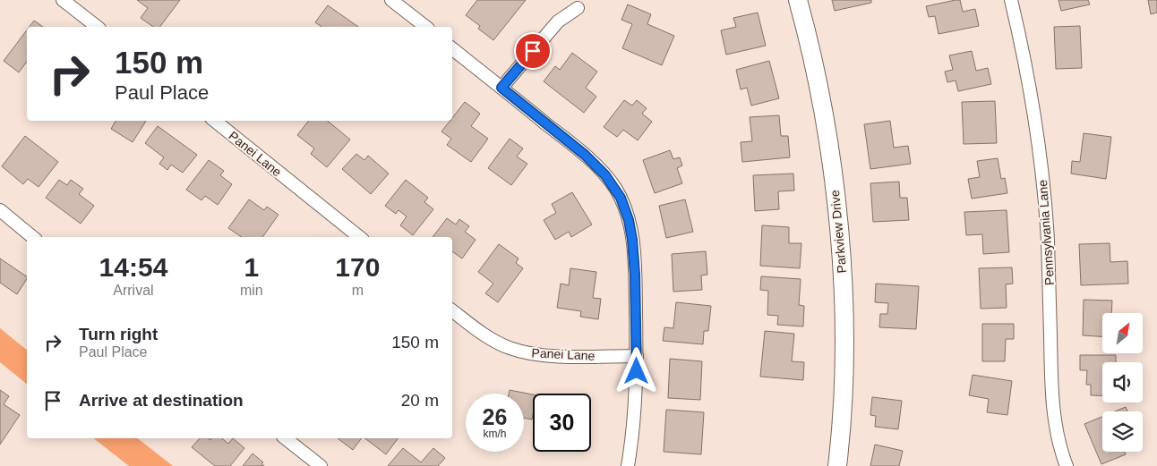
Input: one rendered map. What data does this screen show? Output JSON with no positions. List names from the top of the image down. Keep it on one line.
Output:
{"streets":{"street":["Panei Lane","Parkview Drive","Pennsylvania Lane"]},"north":"top right","page":{"turn":["150 m","Paul Place"],"eta":["14:54","Arrival","1","min","170","m"],"list":[{"name":"Turn right","note":"Paul Place","value":"150 m"},{"name":"Arrive at destination","value":"20 m"}],"speed":"26 km/h","limit":"30"}}
